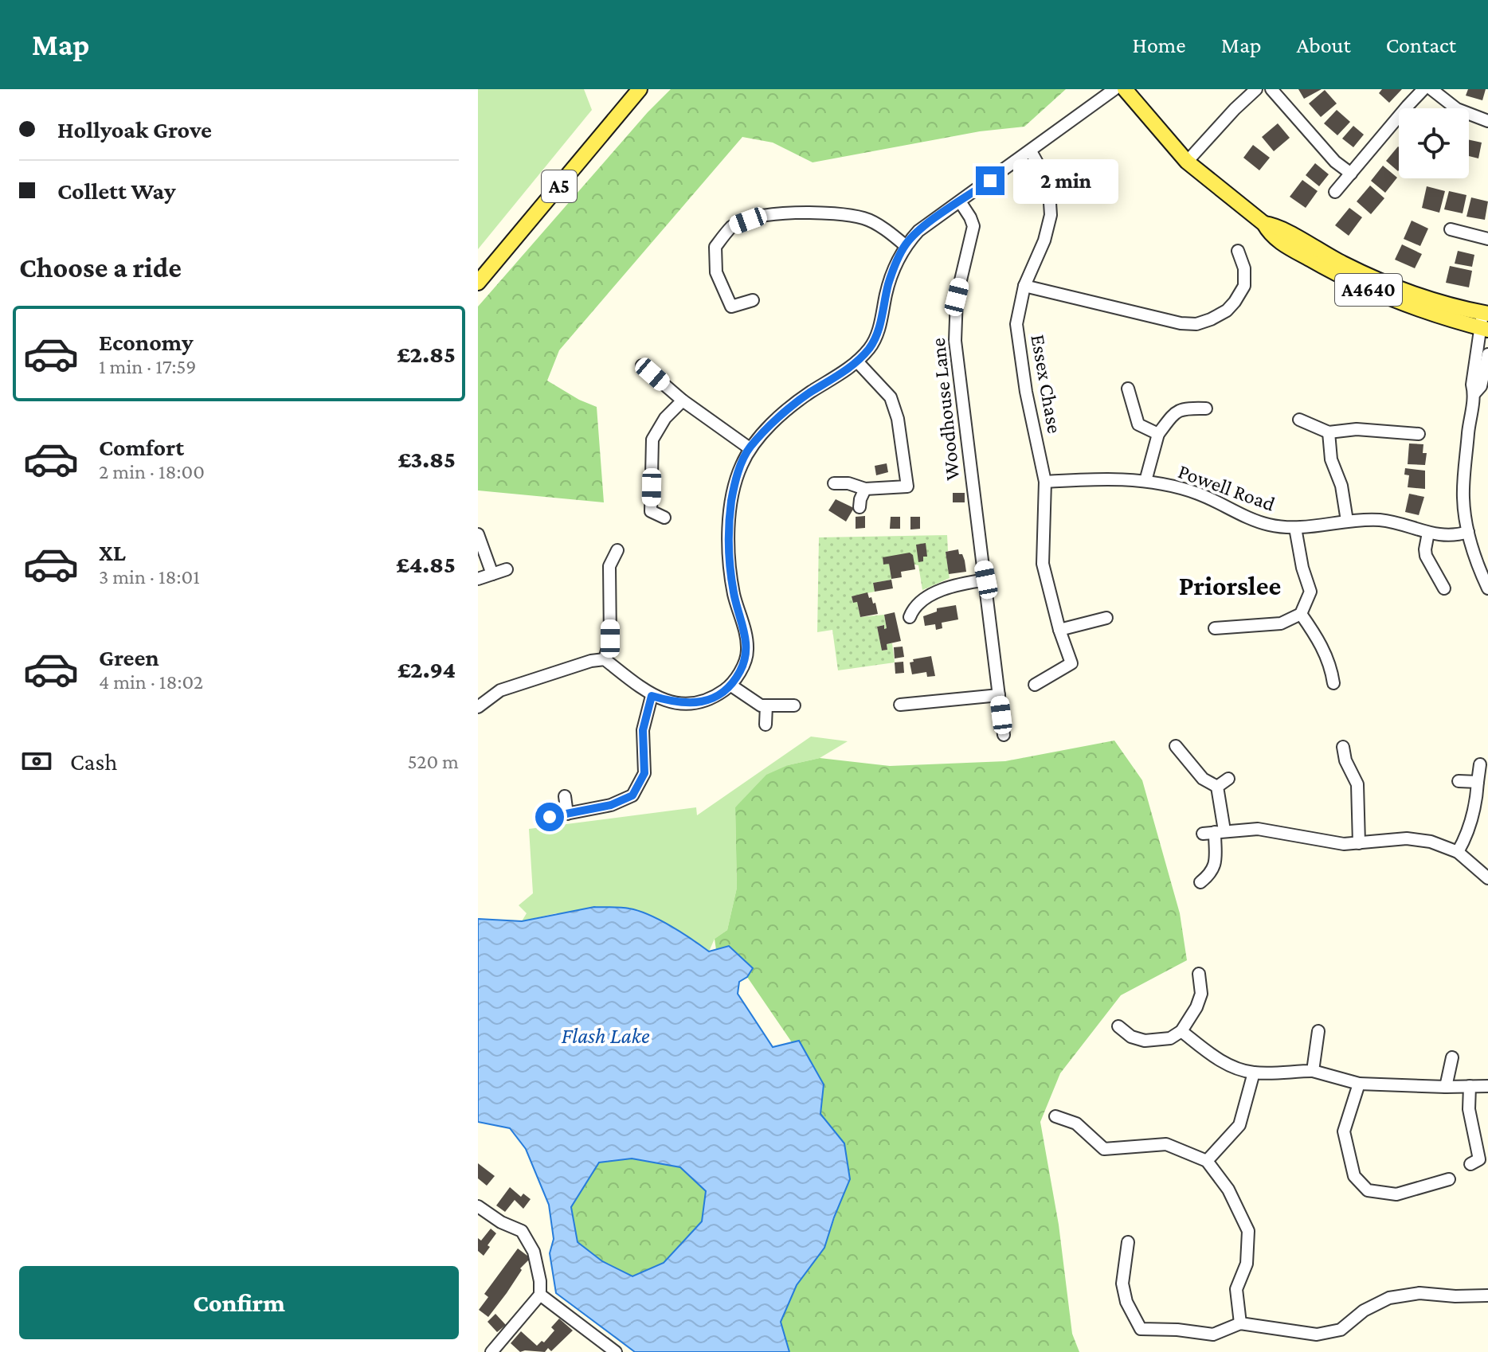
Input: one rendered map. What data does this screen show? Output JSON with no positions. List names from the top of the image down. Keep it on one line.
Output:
{"streets":{"main road":["A5","A4640"],"street":["Essex Chase","Woodhouse Lane","Powell Road"]},"crossings":[["Essex Chase","Powell Road"]],"districts":["Priorslee"],"water":["Flash Lake"],"page":{"header":"Map","nav":["Home","Map","About","Contact"],"banner":["Hollyoak Grove","Collett Way"],"bubble":"2 min","heading":"Choose a ride","list":[{"name":"Economy","note":"1 min · 17:59","value":"£2.85"},{"name":"Comfort","note":"2 min · 18:00","value":"£3.85"},{"name":"XL","note":"3 min · 18:01","value":"£4.85"},{"name":"Green","note":"4 min · 18:02","value":"£2.94"}],"pay":["Cash","520 m"],"buttons":"Confirm"}}
